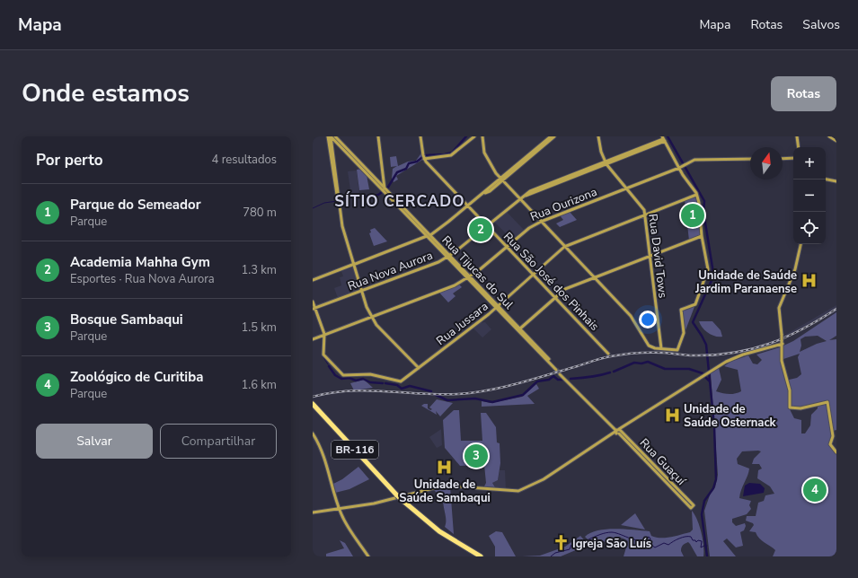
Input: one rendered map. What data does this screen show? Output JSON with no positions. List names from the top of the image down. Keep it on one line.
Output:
{"streets":{"highway":["BR-116"],"street":["Rua Ourizona","Rua David Tows","Rua Nova Aurora","Rua Tijucas do Sul","Rua São José dos Pinhais","Rua Jussara","Rua Guaçuí"]},"crossings":[["Rua Ourizona","Rua David Tows"],["Rua Ourizona","Rua Tijucas do Sul"],["Rua Ourizona","Rua São José dos Pinhais"],["Rua Ourizona","Rua Jussara"],["Rua David Tows","Rua Nova Aurora"],["Rua David Tows","Rua Jussara"],["Rua Nova Aurora","Rua Tijucas do Sul"],["Rua Nova Aurora","Rua São José dos Pinhais"],["Rua Nova Aurora","Rua Jussara"],["Rua Tijucas do Sul","Rua Jussara"],["Rua São José dos Pinhais","Rua Jussara"]],"districts":["SÍTIO CERCADO"],"places":{"hospital":["Unidade de Saúde Jardim Paranaense","Unidade de Saúde Osternack","Unidade de Saúde Sambaqui"],"church":["Igreja São Luís"]},"north":"top","page":{"header":"Mapa","nav":["Mapa","Rotas","Salvos"],"title":"Onde estamos","buttons":["Rotas",["Salvar","Compartilhar"]],"heading":["Por perto","4 resultados"],"map_buttons":["+","−"],"list":[{"mark":"1","name":"Parque do Semeador","note":"Parque","value":"780 m"},{"mark":"2","name":"Academia Mahha Gym","note":"Esportes · Rua Nova Aurora","value":"1.3 km"},{"mark":"3","name":"Bosque Sambaqui","note":"Parque","value":"1.5 km"},{"mark":"4","name":"Zoológico de Curitiba","note":"Parque","value":"1.6 km"}],"pins":["1","2","3","4"]}}
